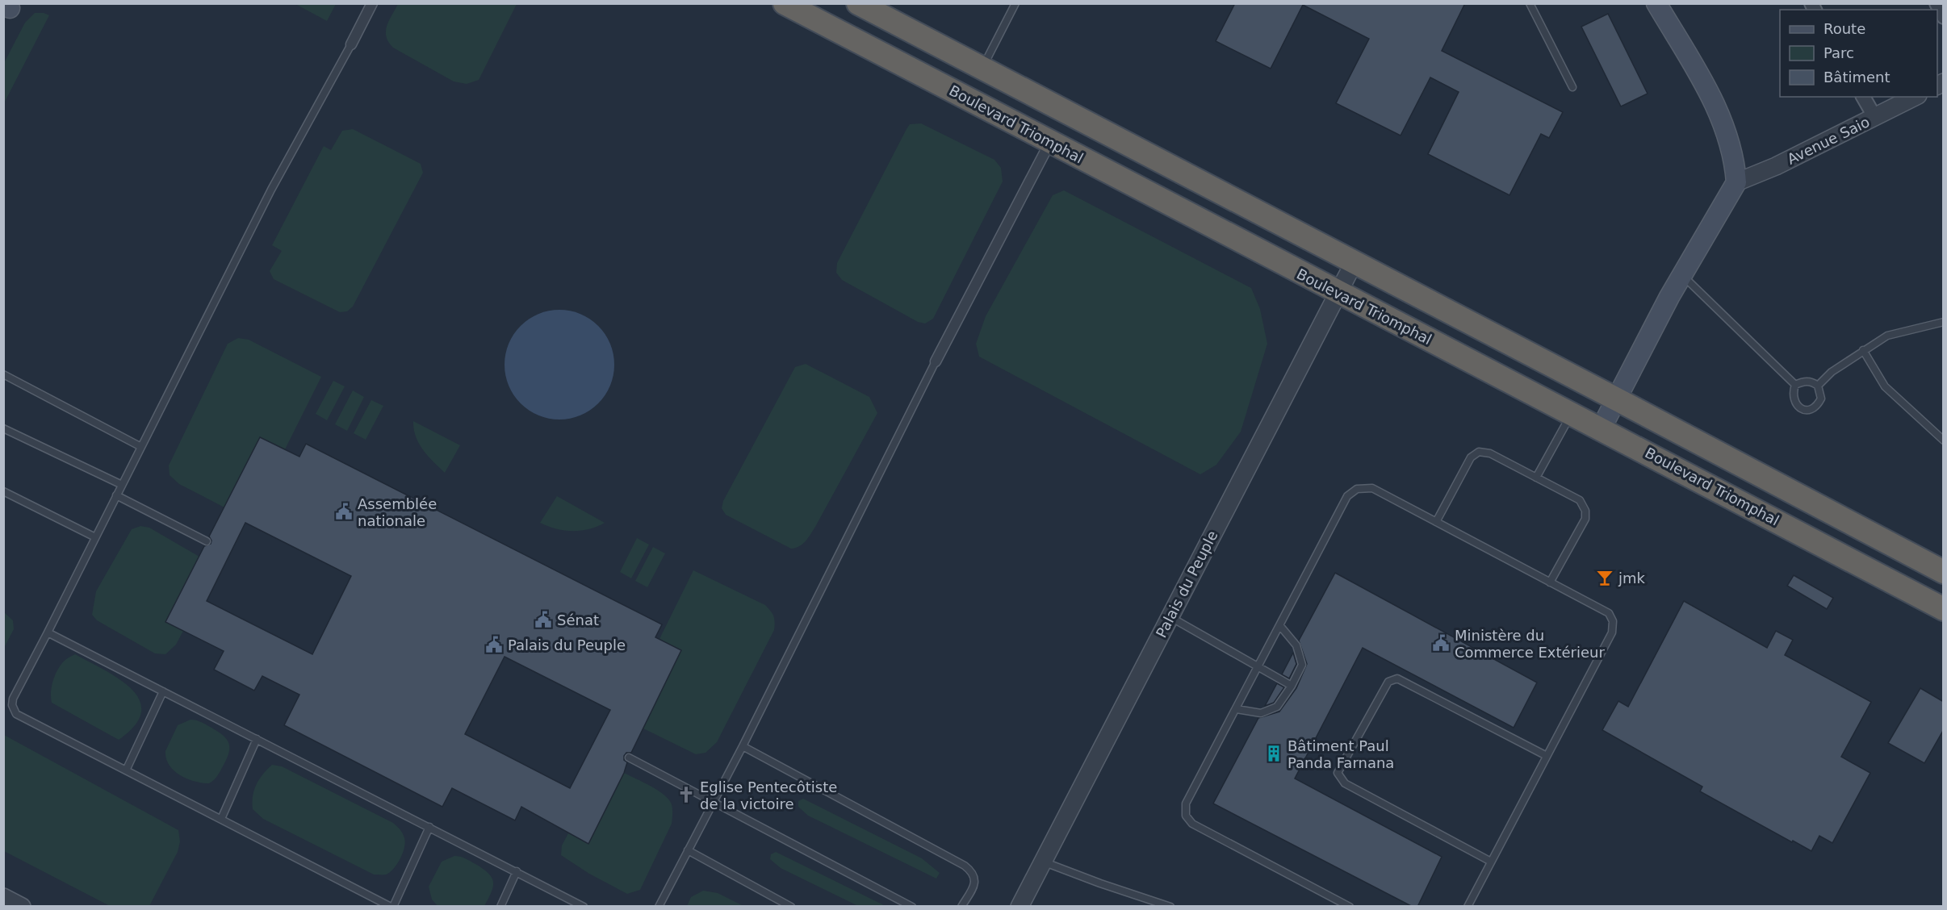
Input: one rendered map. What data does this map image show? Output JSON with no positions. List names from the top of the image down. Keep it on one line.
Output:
{"streets":{"highway":["Boulevard Triomphal"],"street":["Avenue Saio","Palais du Peuple"]},"crossings":[["Boulevard Triomphal","Palais du Peuple"]],"places":{"public building":["Assemblée nationale","Sénat","Ministère du Commerce Extérieur","Palais du Peuple"],"bar":["jmk"],"building":["Bâtiment Paul Panda Farnana"],"church":["Eglise Pentecôtiste de la victoire"]},"legend":["Route","Parc","Bâtiment"]}
